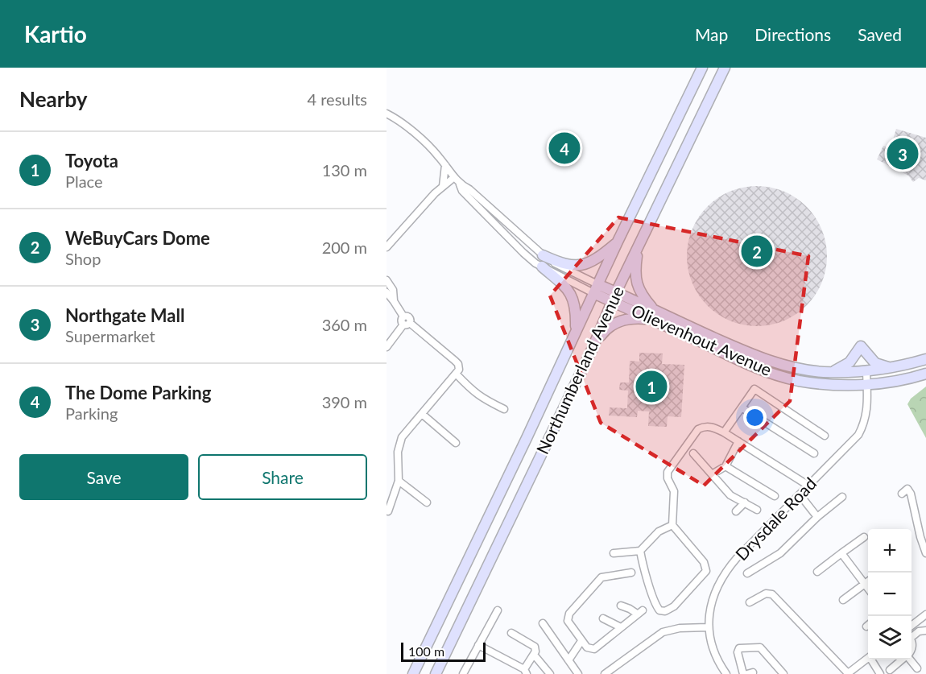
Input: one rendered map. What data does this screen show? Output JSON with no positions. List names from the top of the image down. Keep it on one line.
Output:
{"streets":{"main road":["Olievenhout Avenue","Northumberland Avenue"],"street":["Drysdale Road"]},"crossings":[["Olievenhout Avenue","Northumberland Avenue"],["Olievenhout Avenue","Drysdale Road"]],"scale_bar":"100 m","page":{"header":"Kartio","nav":["Map","Directions","Saved"],"heading":["Nearby","4 results"],"list":[{"mark":"1","name":"Toyota","note":"Place","value":"130 m"},{"mark":"2","name":"WeBuyCars Dome","note":"Shop","value":"200 m"},{"mark":"3","name":"Northgate Mall","note":"Supermarket","value":"360 m"},{"mark":"4","name":"The Dome Parking","note":"Parking","value":"390 m"}],"pins":["4","3","2","1"],"buttons":["Save","Share"],"map_buttons":["+","−"],"scale":"100 m"}}
